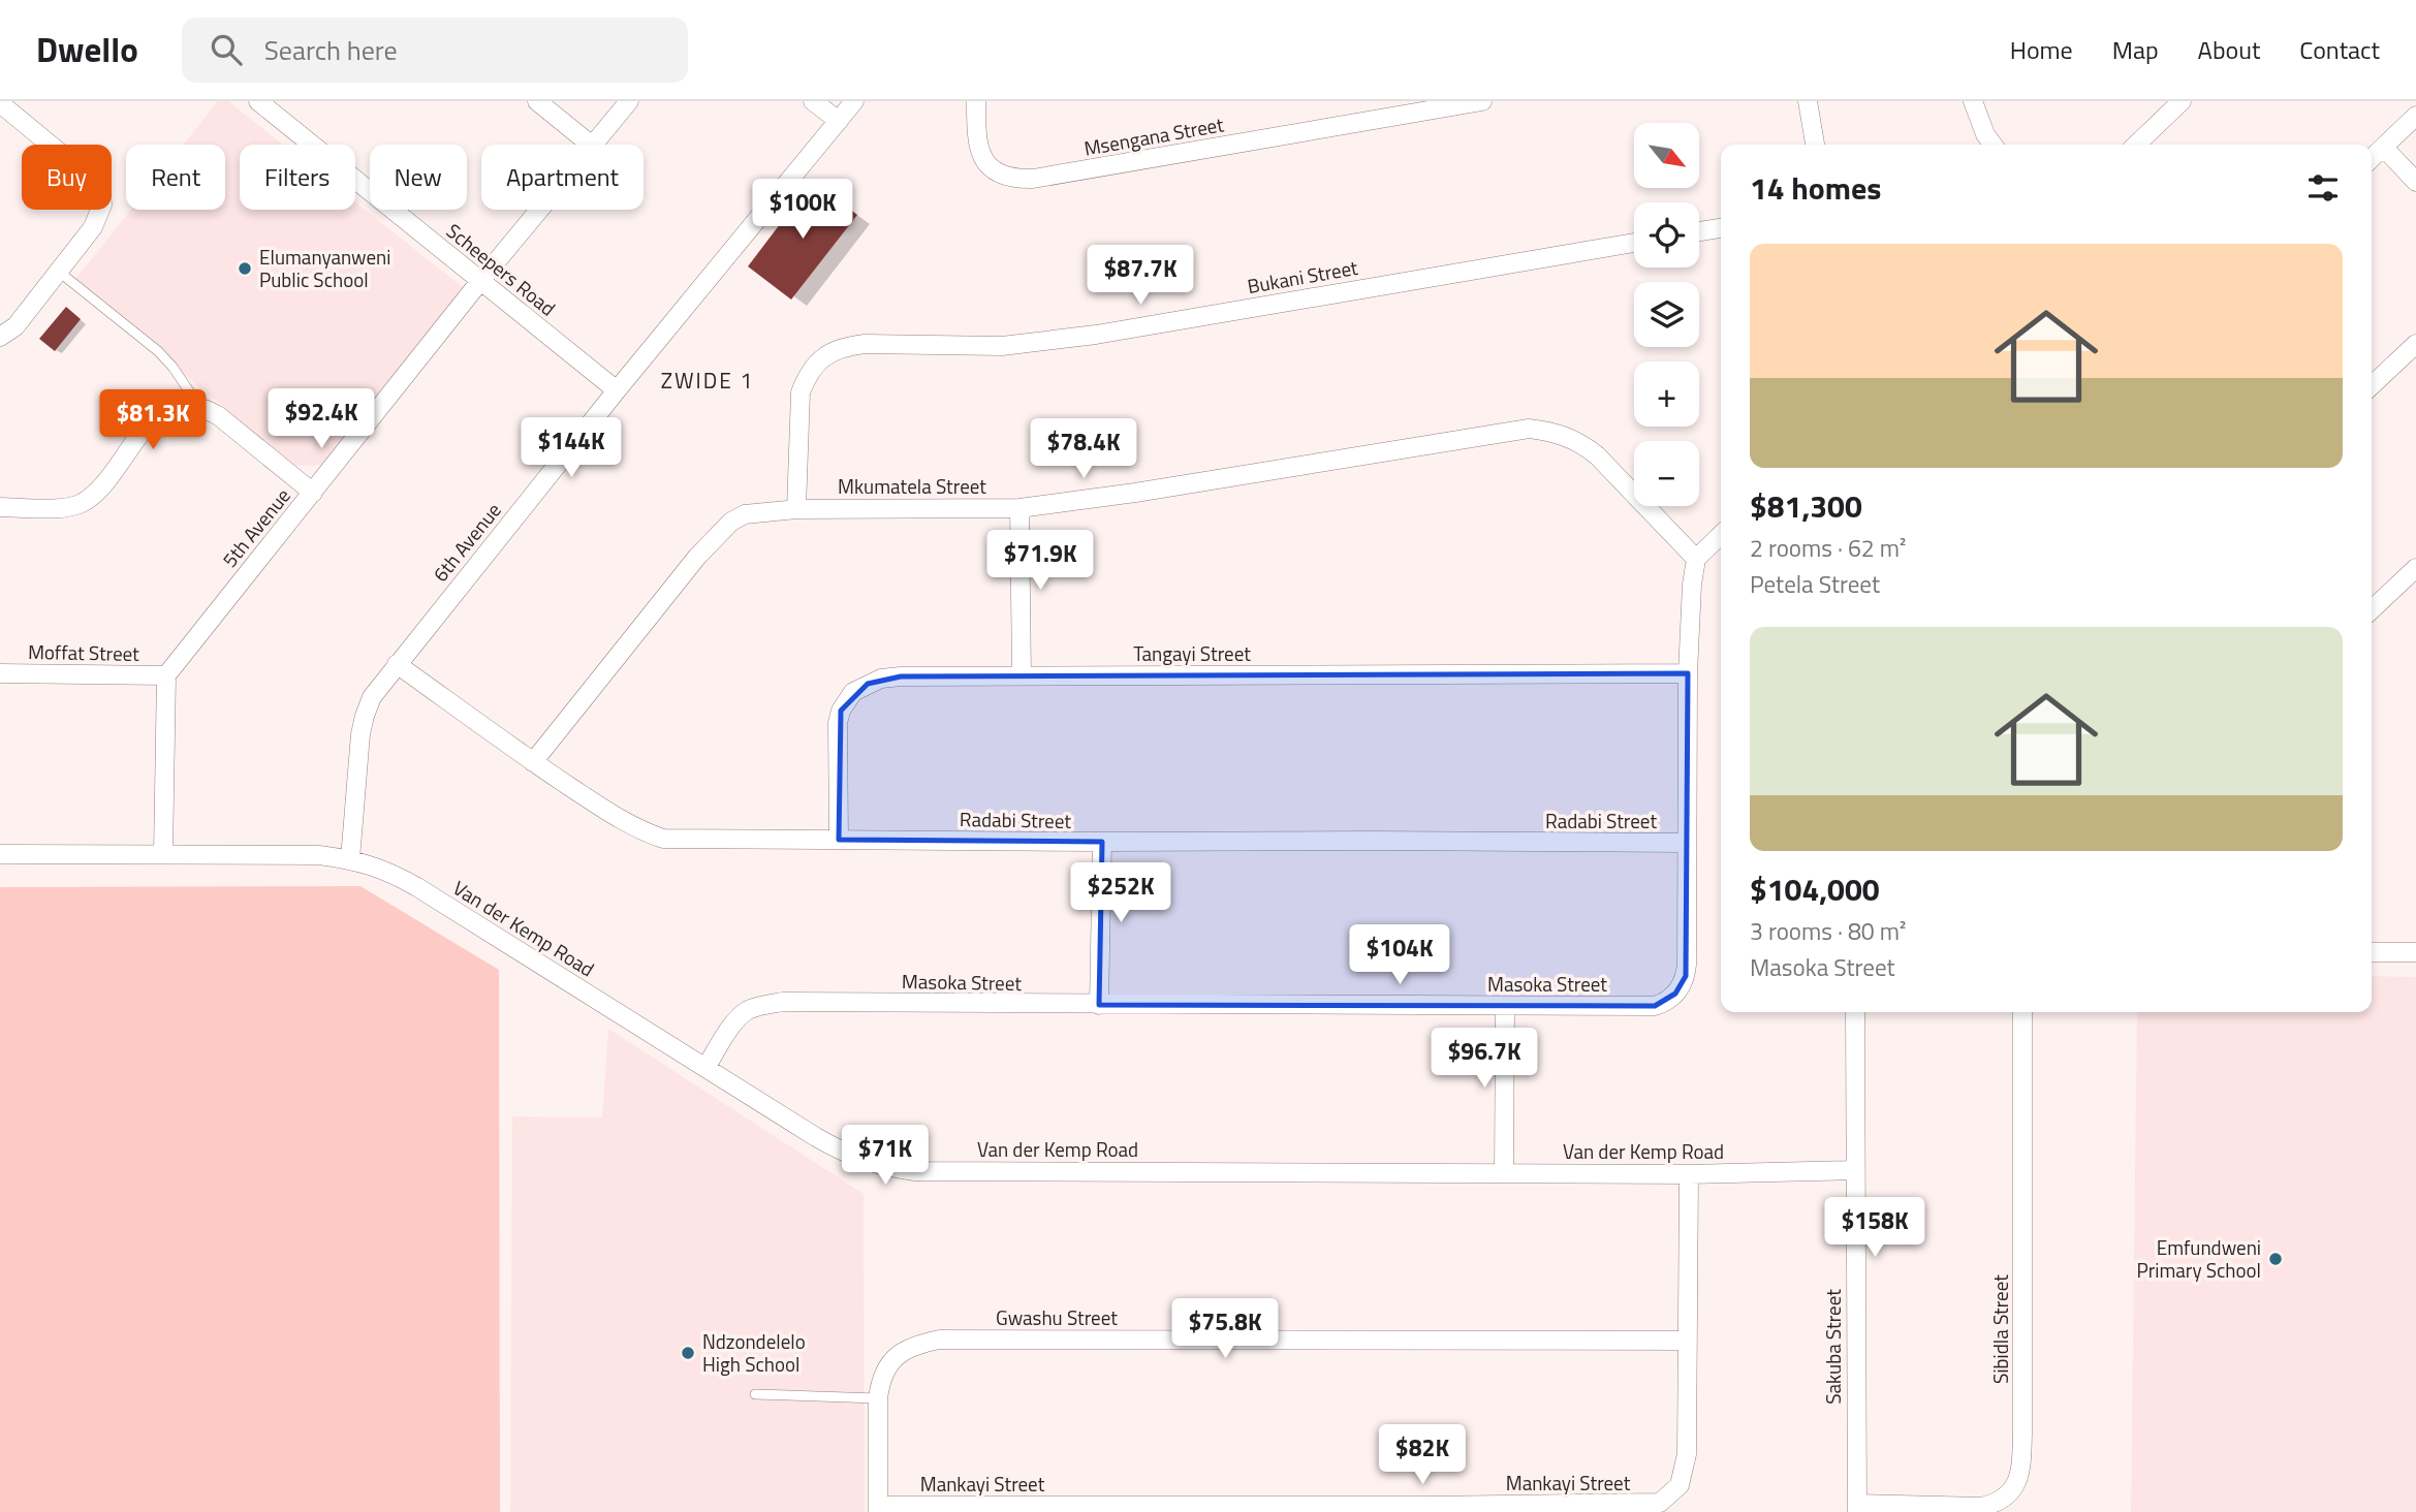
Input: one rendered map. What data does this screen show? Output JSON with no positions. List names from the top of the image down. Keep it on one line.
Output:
{"streets":{"street":["Msengana Street","Scheepers Road","Bukani Street","Mkumatela Street","5th Avenue","6th Avenue","Moffat Street","Tangayi Street","Radabi Street","Van der Kemp Road","Masoka Street","Gwashu Street","Sibidla Street","Sakuba Street","Mankayi Street"]},"crossings":[["Scheepers Road","5th Avenue"],["Scheepers Road","6th Avenue"],["Bukani Street","Mkumatela Street"],["Mkumatela Street","Radabi Street"],["Mkumatela Street","Masoka Street"],["5th Avenue","Moffat Street"],["6th Avenue","Radabi Street"],["6th Avenue","Van der Kemp Road"],["Tangayi Street","Radabi Street"],["Tangayi Street","Masoka Street"],["Radabi Street","Masoka Street"],["Van der Kemp Road","Masoka Street"],["Van der Kemp Road","Sakuba Street"],["Van der Kemp Road","Mankayi Street"],["Gwashu Street","Mankayi Street"],["Sibidla Street","Sakuba Street"]],"districts":["ZWIDE 1"],"places":["Elumanyanweni Public School","Emfundweni Primary School","Ndzondelelo High School"],"north":"bottom right","page":{"header":"Dwello","search":"Search here","nav":["Home","Map","About","Contact"],"map_buttons":["+","−"],"chip":["Buy","Rent","Filters","New","Apartment"],"heading":"14 homes","price":["$100K","$87.7K","$92.4K","$81.3K","$144K","$78.4K","$71.9K","$252K","$104K","$96.7K","$71K","$158K","$75.8K","$82K"],"list":[{"name":"$81,300","note":"2 rooms · 62 m² · Petela Street"},{"name":"$104,000","note":"3 rooms · 80 m² · Masoka Street"}]}}
